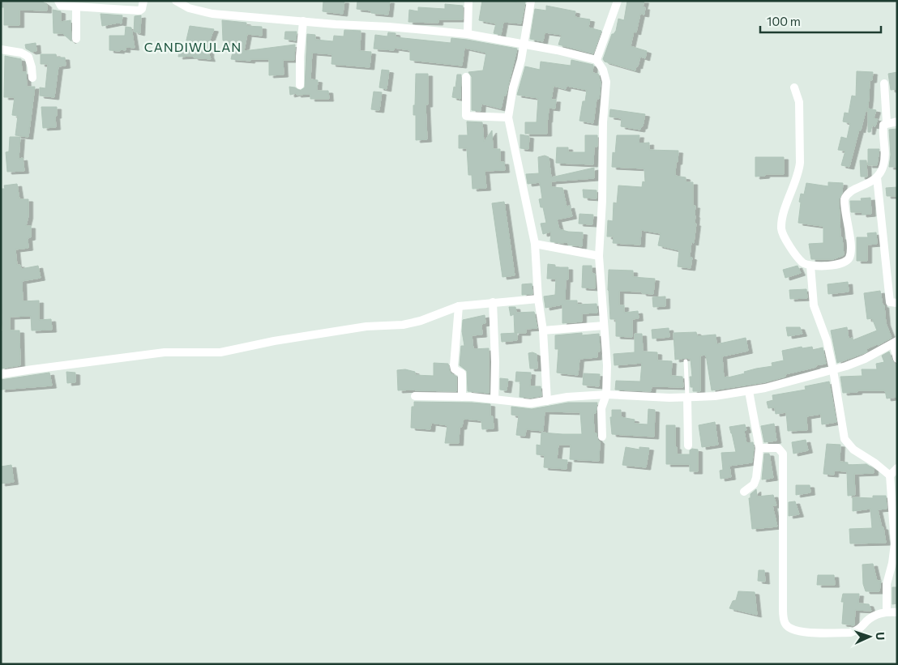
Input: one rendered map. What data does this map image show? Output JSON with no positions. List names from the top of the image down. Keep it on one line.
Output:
{"districts":["CANDIWULAN"],"scale_bar":"100 m","north":"right"}
